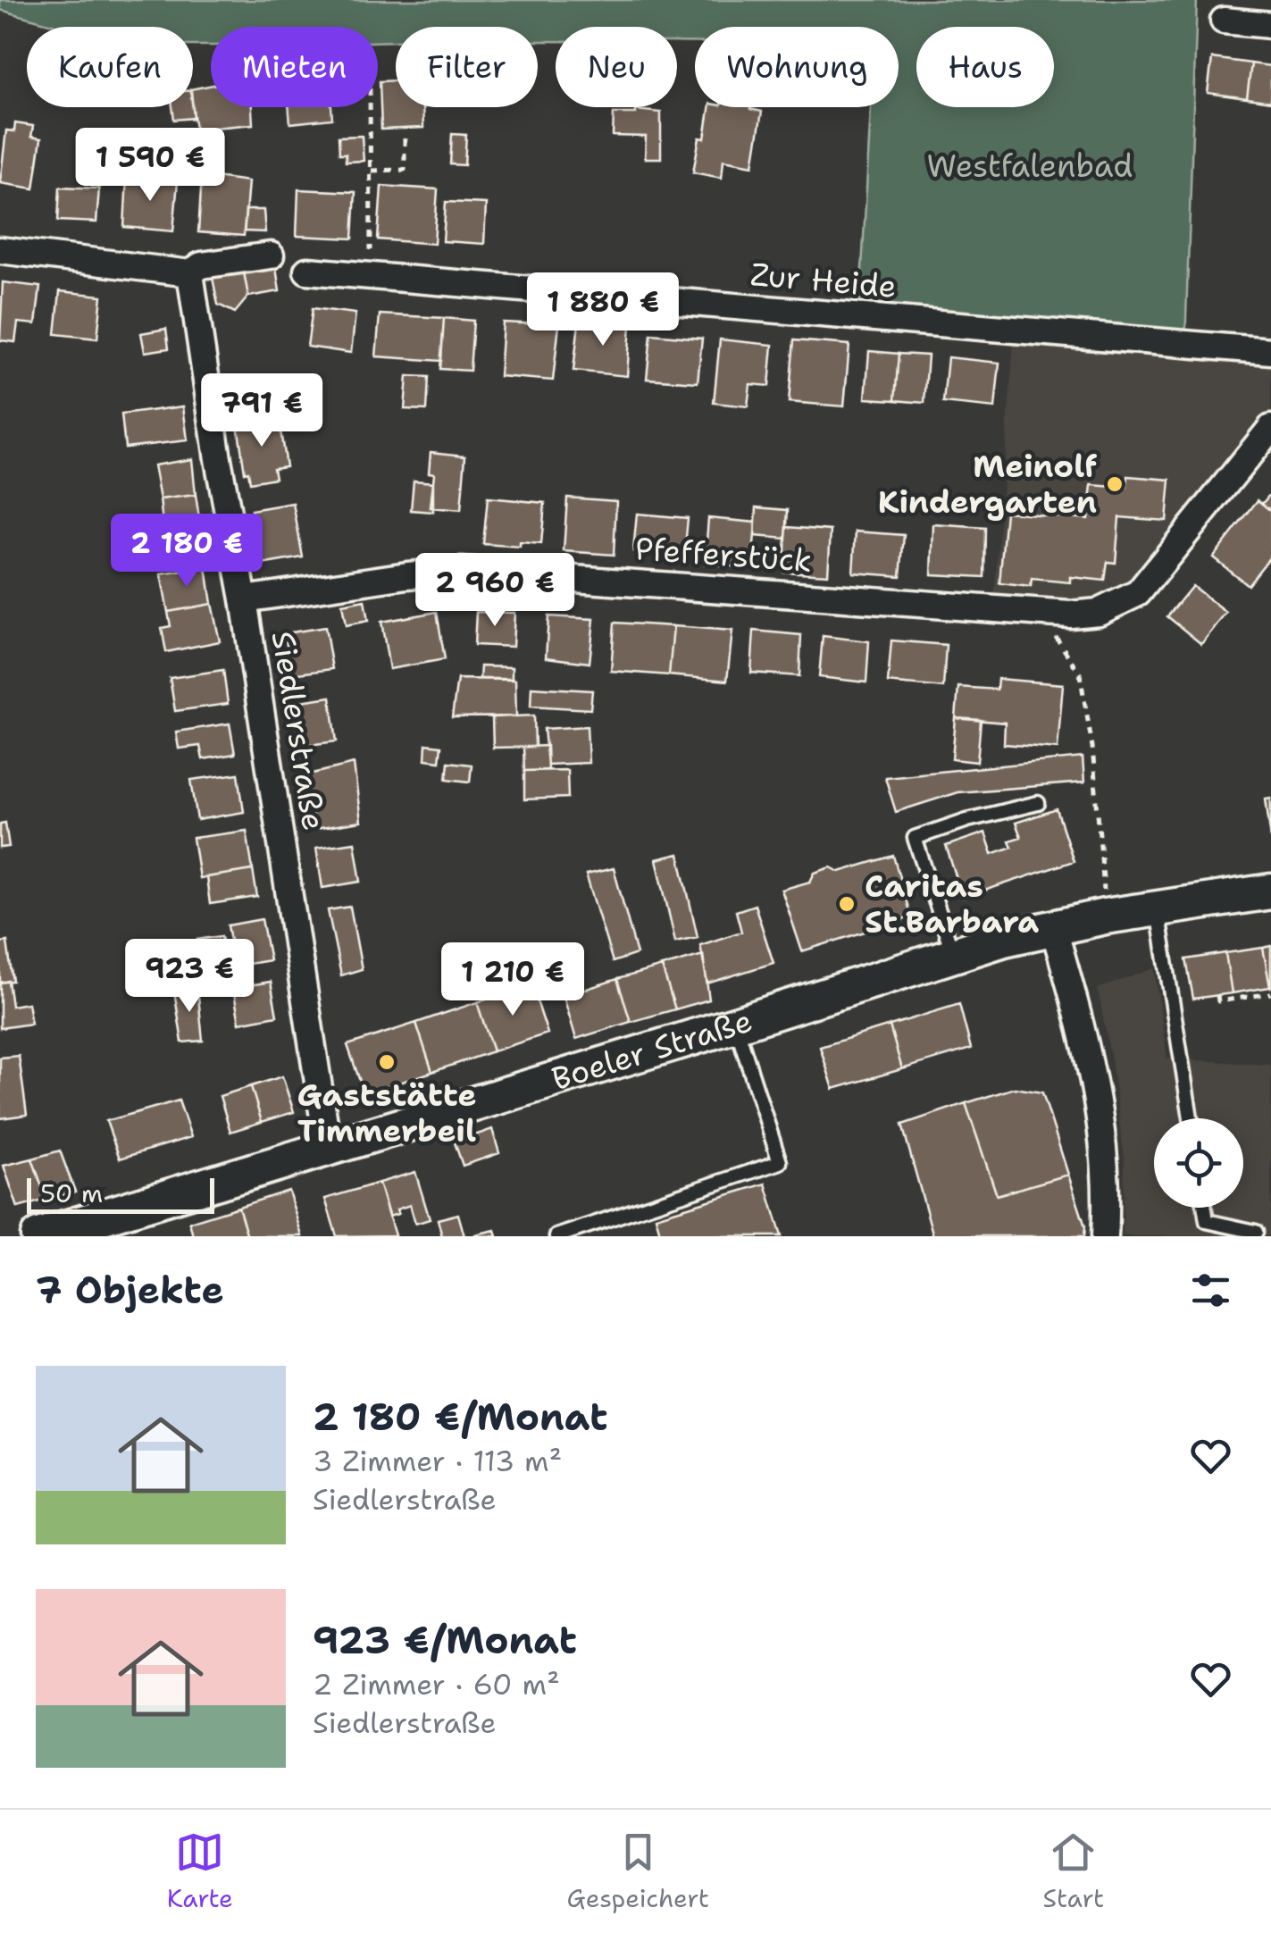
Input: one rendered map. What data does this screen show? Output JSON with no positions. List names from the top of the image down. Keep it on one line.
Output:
{"streets":{"street":["Zur Heide","Pfefferstück","Siedlerstraße","Boeler Straße"]},"crossings":[["Pfefferstück","Siedlerstraße"],["Siedlerstraße","Boeler Straße"]],"parks":["Westfalenbad"],"places":["Meinolf Kindergarten","Caritas St.Barbara","Gaststätte Timmerbeil"],"scale_bar":"50 m","page":{"chip":["Kaufen","Mieten","Filter","Neu","Wohnung","Haus"],"price":["1 590 €","1 880 €","791 €","2 180 €","2 960 €","923 €","1 210 €"],"scale":"50 m","heading":"7 Objekte","list":[{"name":"2 180 €/Monat","note":"3 Zimmer · 113 m² · Siedlerstraße"},{"name":"923 €/Monat","note":"2 Zimmer · 60 m² · Siedlerstraße"}],"tabs":["Karte","Gespeichert","Start"]}}
